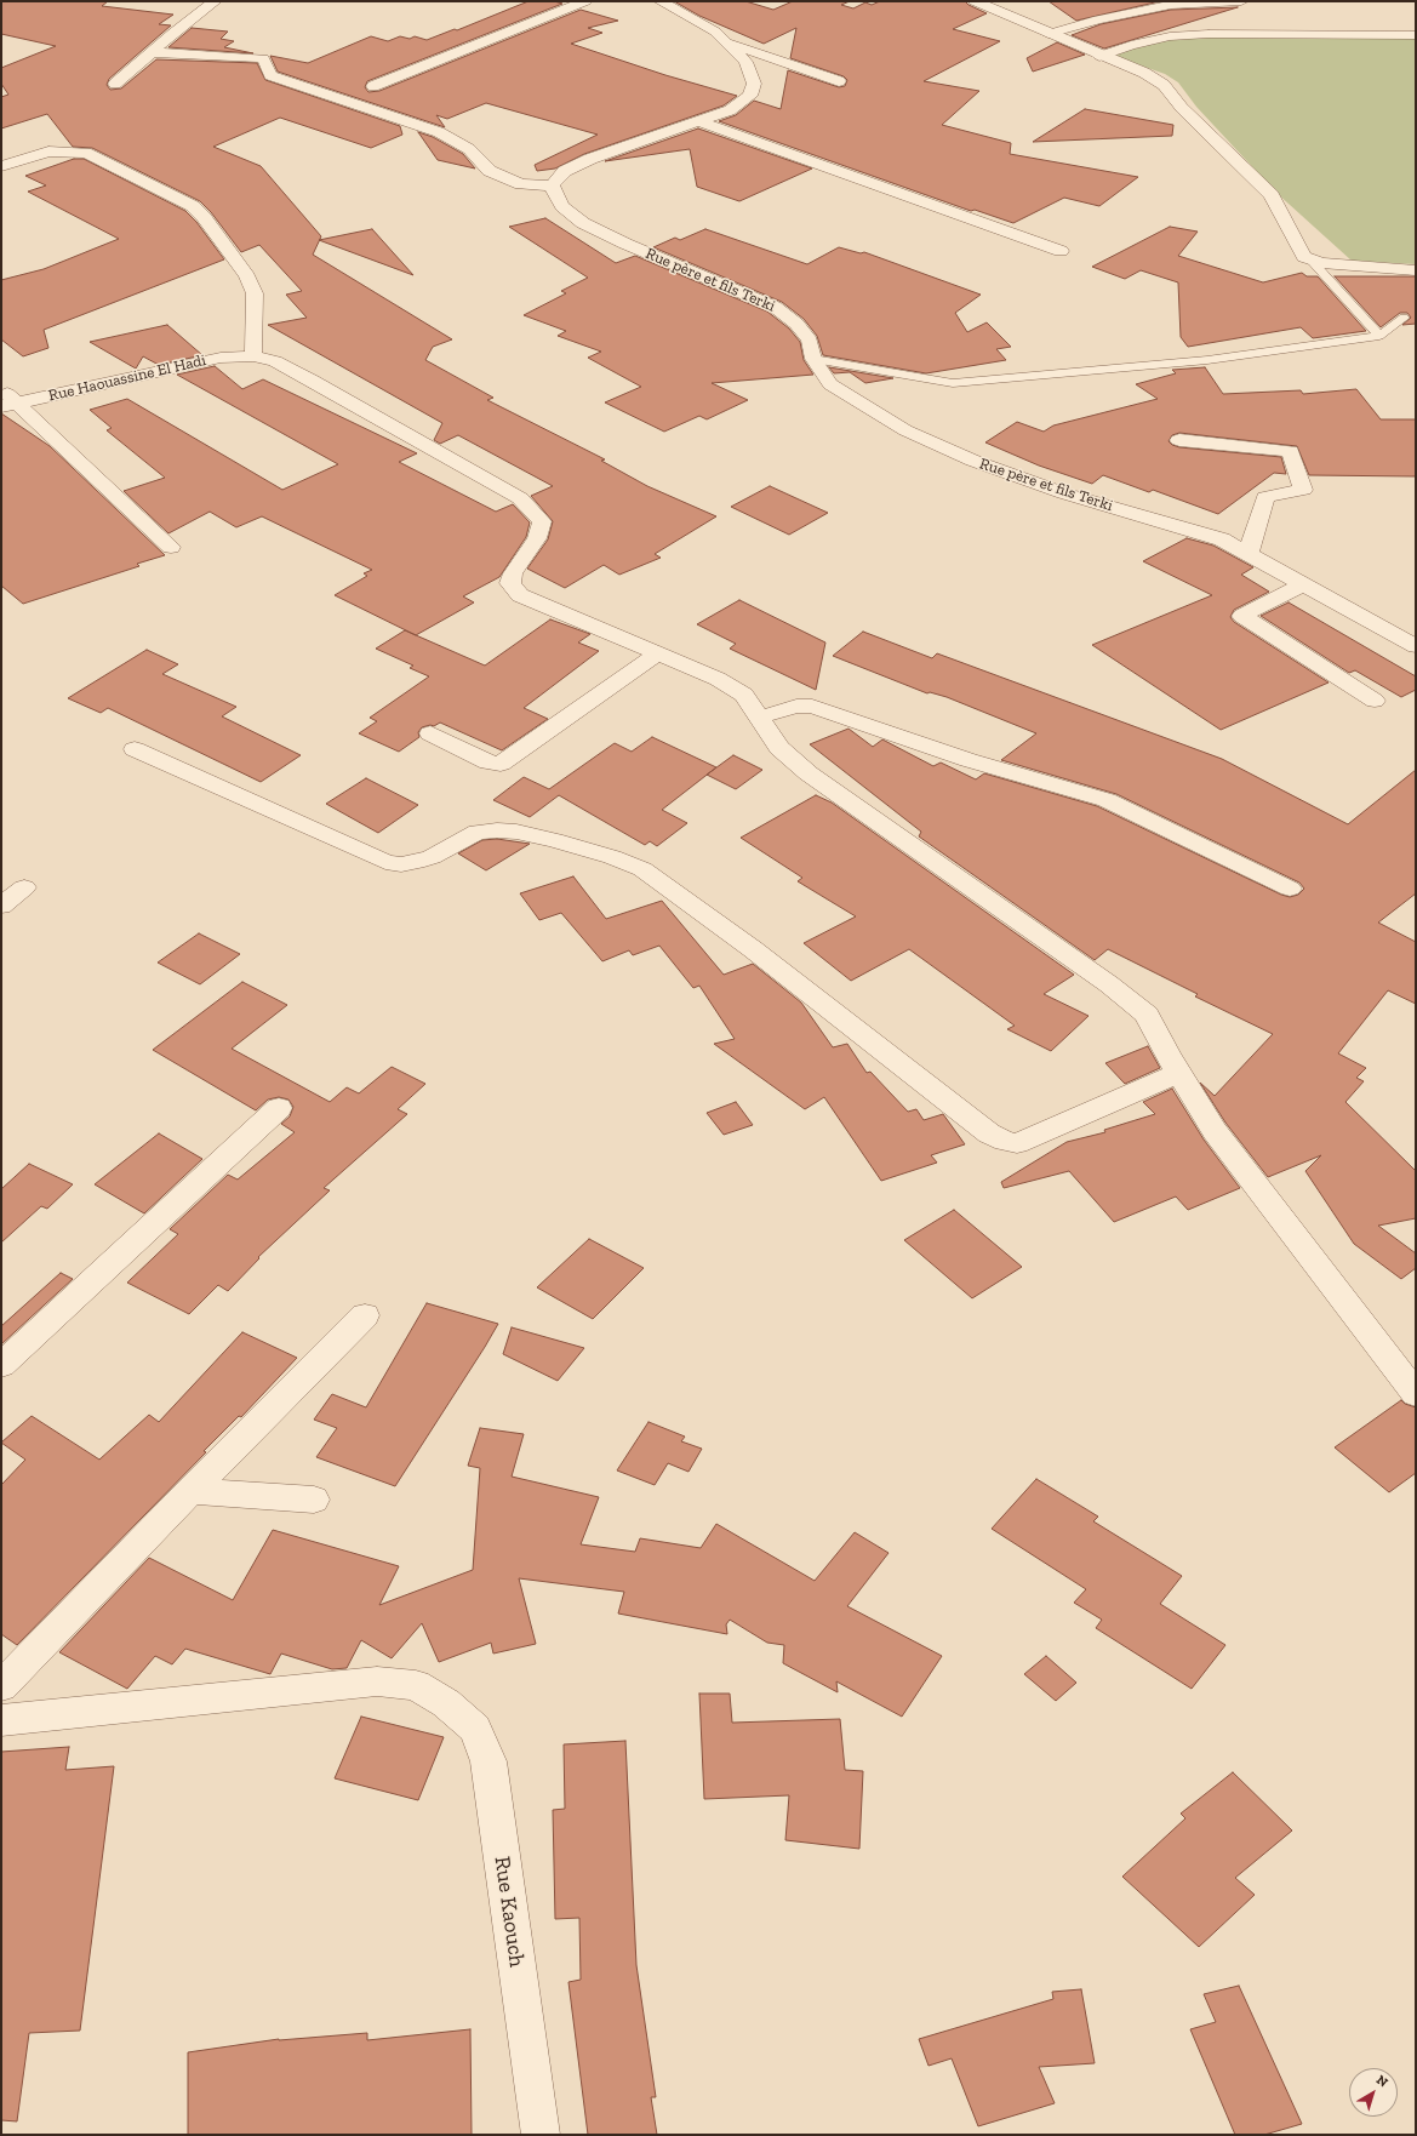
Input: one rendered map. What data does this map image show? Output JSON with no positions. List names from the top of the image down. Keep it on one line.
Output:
{"streets":{"street":["Rue père et fils Terki","Rue Haouassine El Hadi","Rue Kaouch"]},"north":"top right"}
